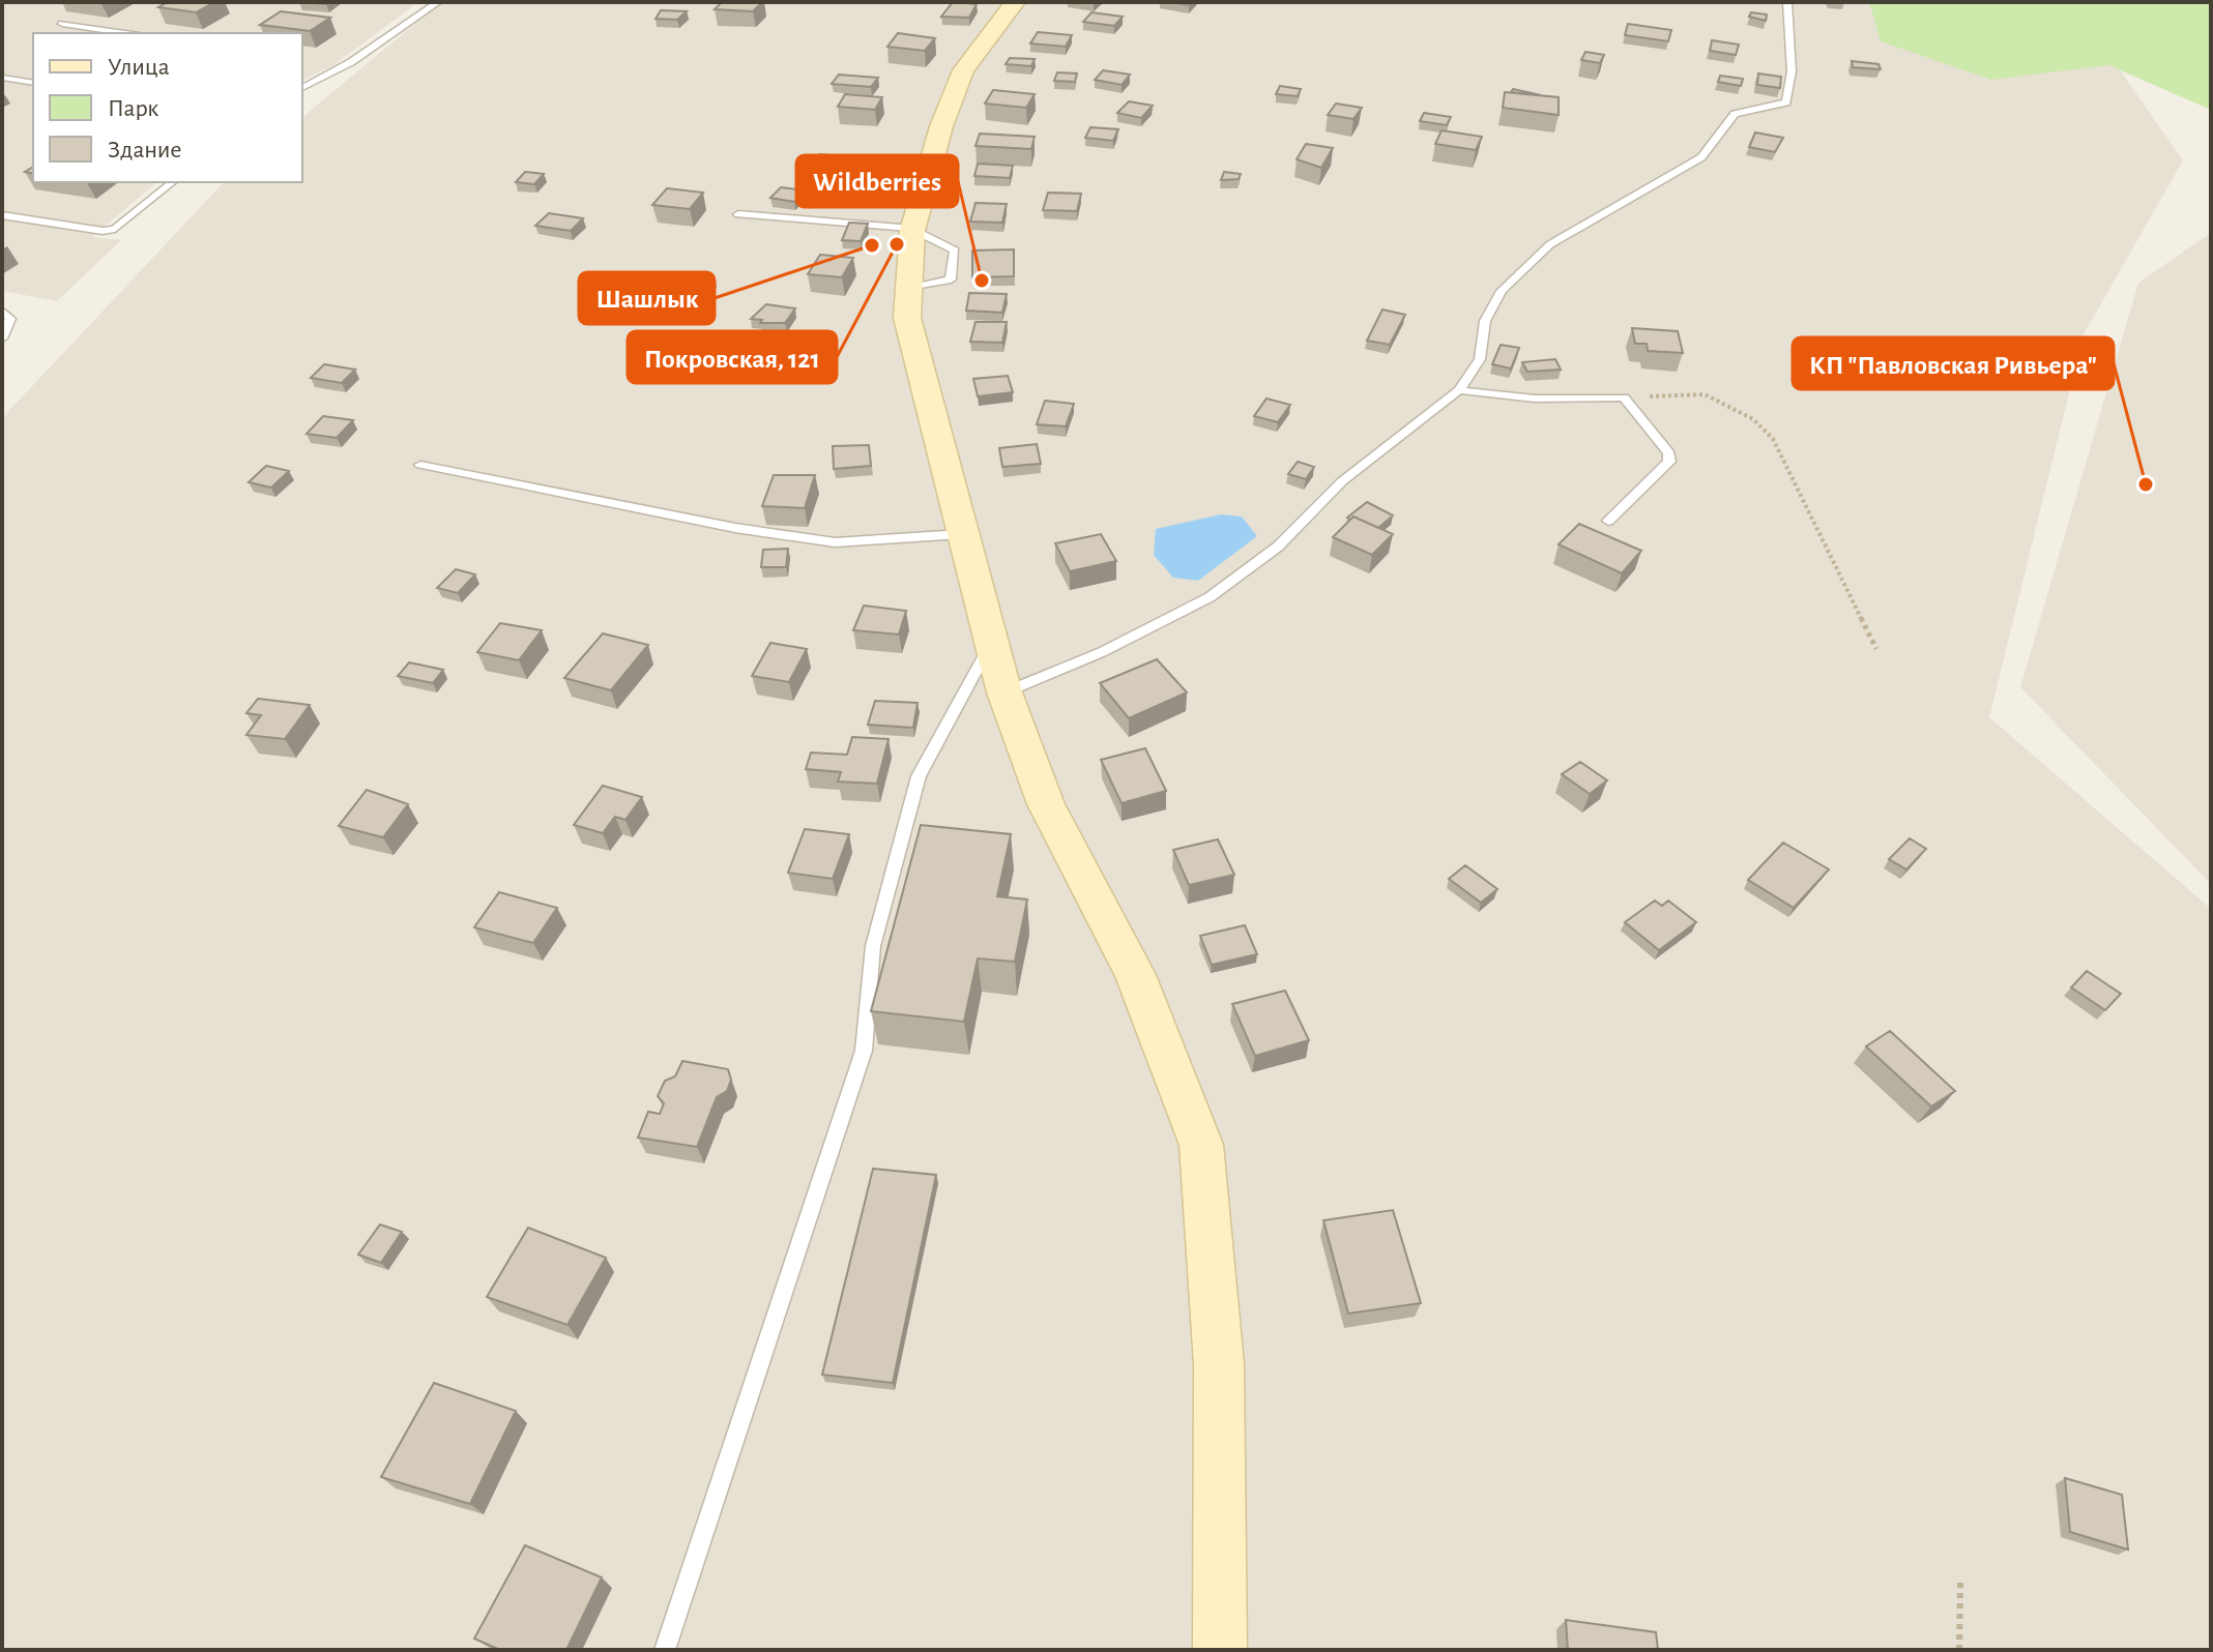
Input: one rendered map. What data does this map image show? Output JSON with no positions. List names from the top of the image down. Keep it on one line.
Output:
{"places":["Покровская, 121","Шашлык","Wildberries","КП \"Павловская Ривьера\""],"legend":["Улица","Парк","Здание"]}
